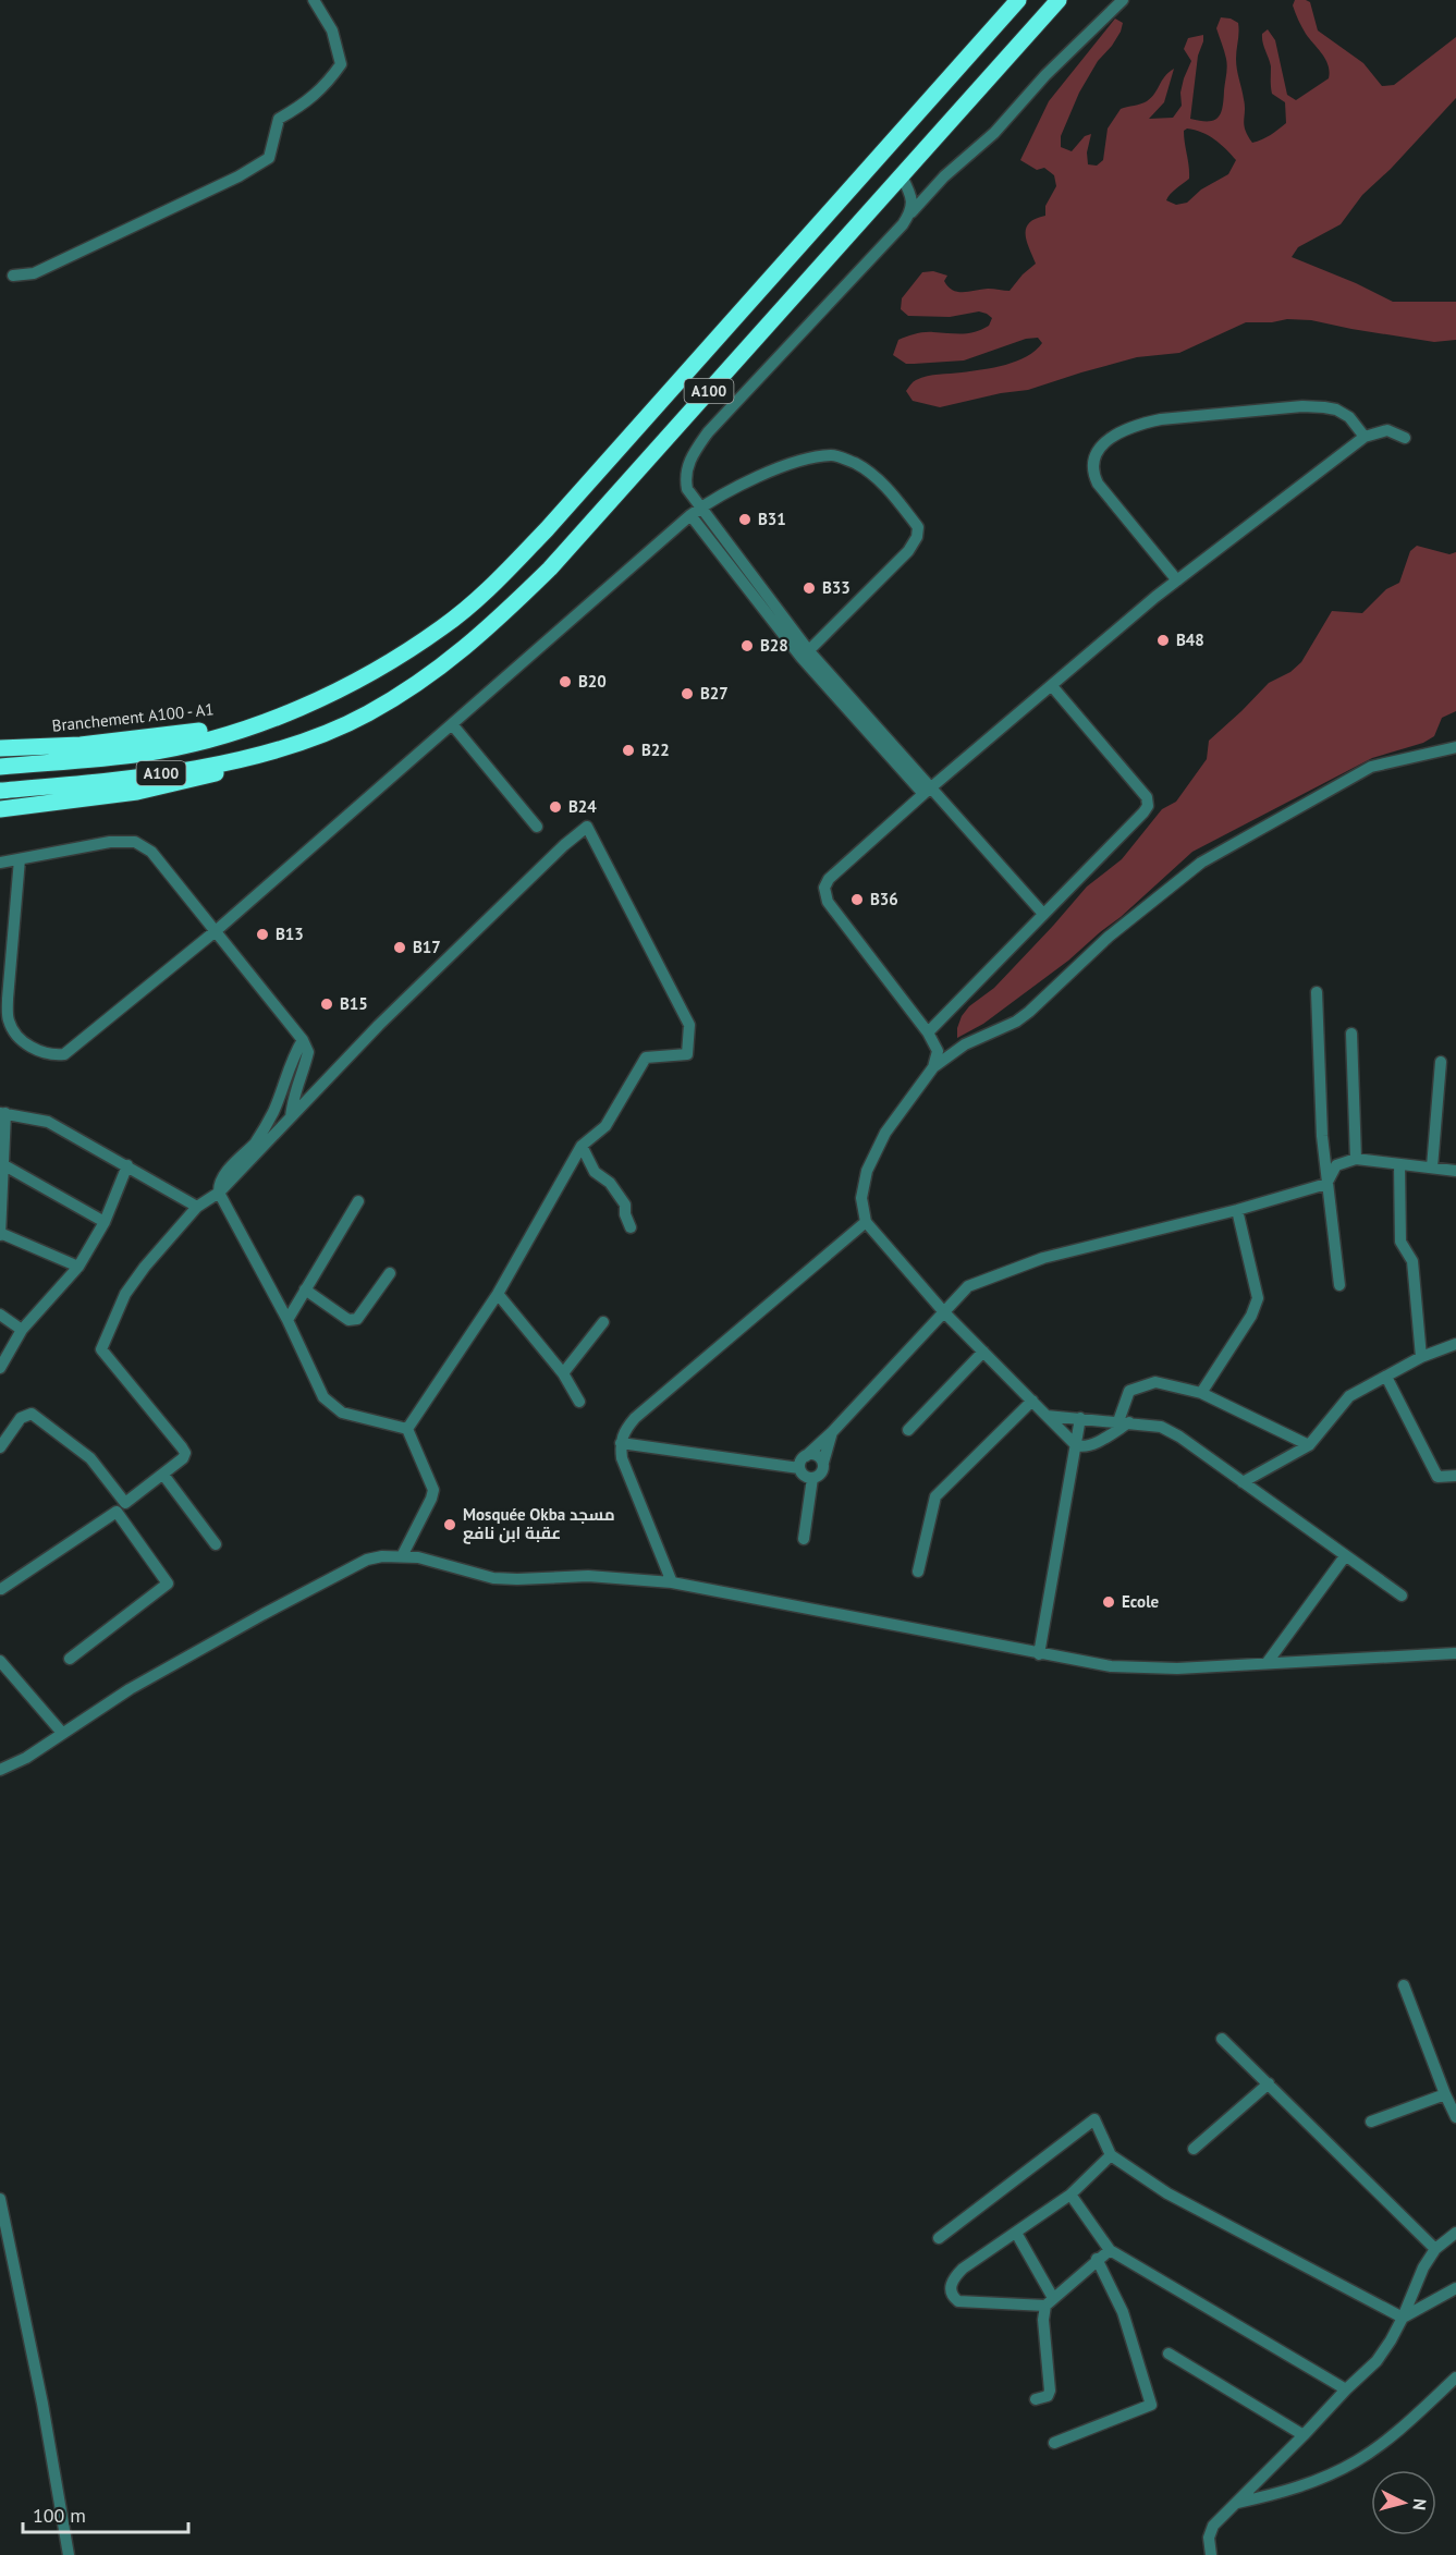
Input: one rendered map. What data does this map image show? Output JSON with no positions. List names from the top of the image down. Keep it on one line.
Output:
{"streets":{"highway":["A100","Branchement A100 - A1"]},"crossings":[["A100","Branchement A100 - A1"]],"places":["B31","B33","B48","B28","B20","B27","B22","B24","B36","B13","B17","B15","Mosquée Okba مسجد عقبة ابن نافع","Ecole"],"scale_bar":"100 m","north":"right"}
